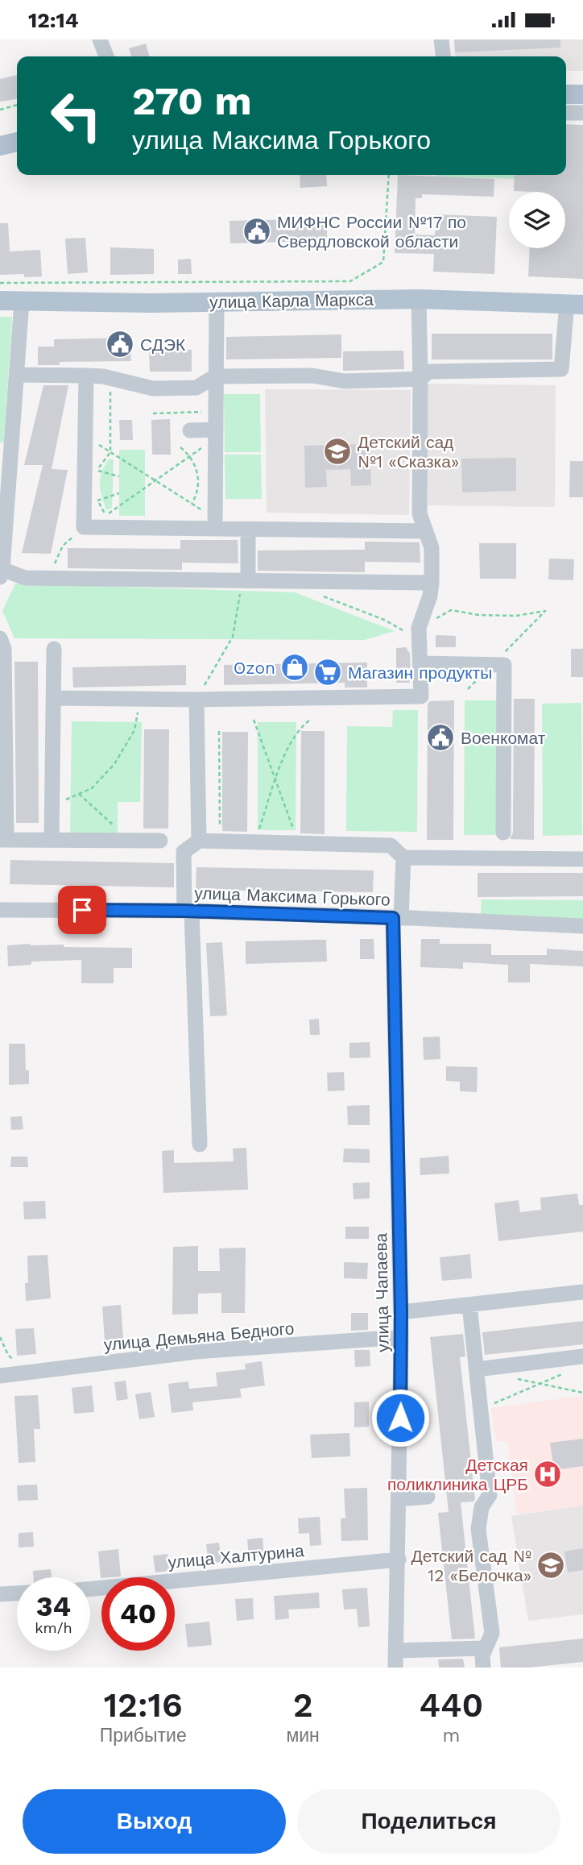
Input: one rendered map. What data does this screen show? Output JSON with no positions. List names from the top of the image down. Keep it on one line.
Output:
{"streets":{"main road":["улица Карла Маркса"],"street":["улица Максима Горького","улица Чапаева","улица Демьяна Бедного","улица Халтурина"]},"crossings":[["улица Максима Горького","улица Чапаева"],["улица Чапаева","улица Демьяна Бедного"],["улица Чапаева","улица Халтурина"]],"places":{"public building":["МИФНС России №17 по Свердловской области","СДЭК","Военкомат"],"school or university":["Детский сад №1 «Сказка»","Детский сад № 12 «Белочка»"],"shop":["Ozon"],"supermarket":["Магазин продукты"],"hospital":["Детская поликлиника ЦРБ"]},"page":{"status":"12:14","turn":["270 m","улица Максима Горького"],"speed":"34 km/h","limit":"40","eta":["12:16","Прибытие","2","мин","440","m"],"buttons":["Выход","Поделиться"]}}
